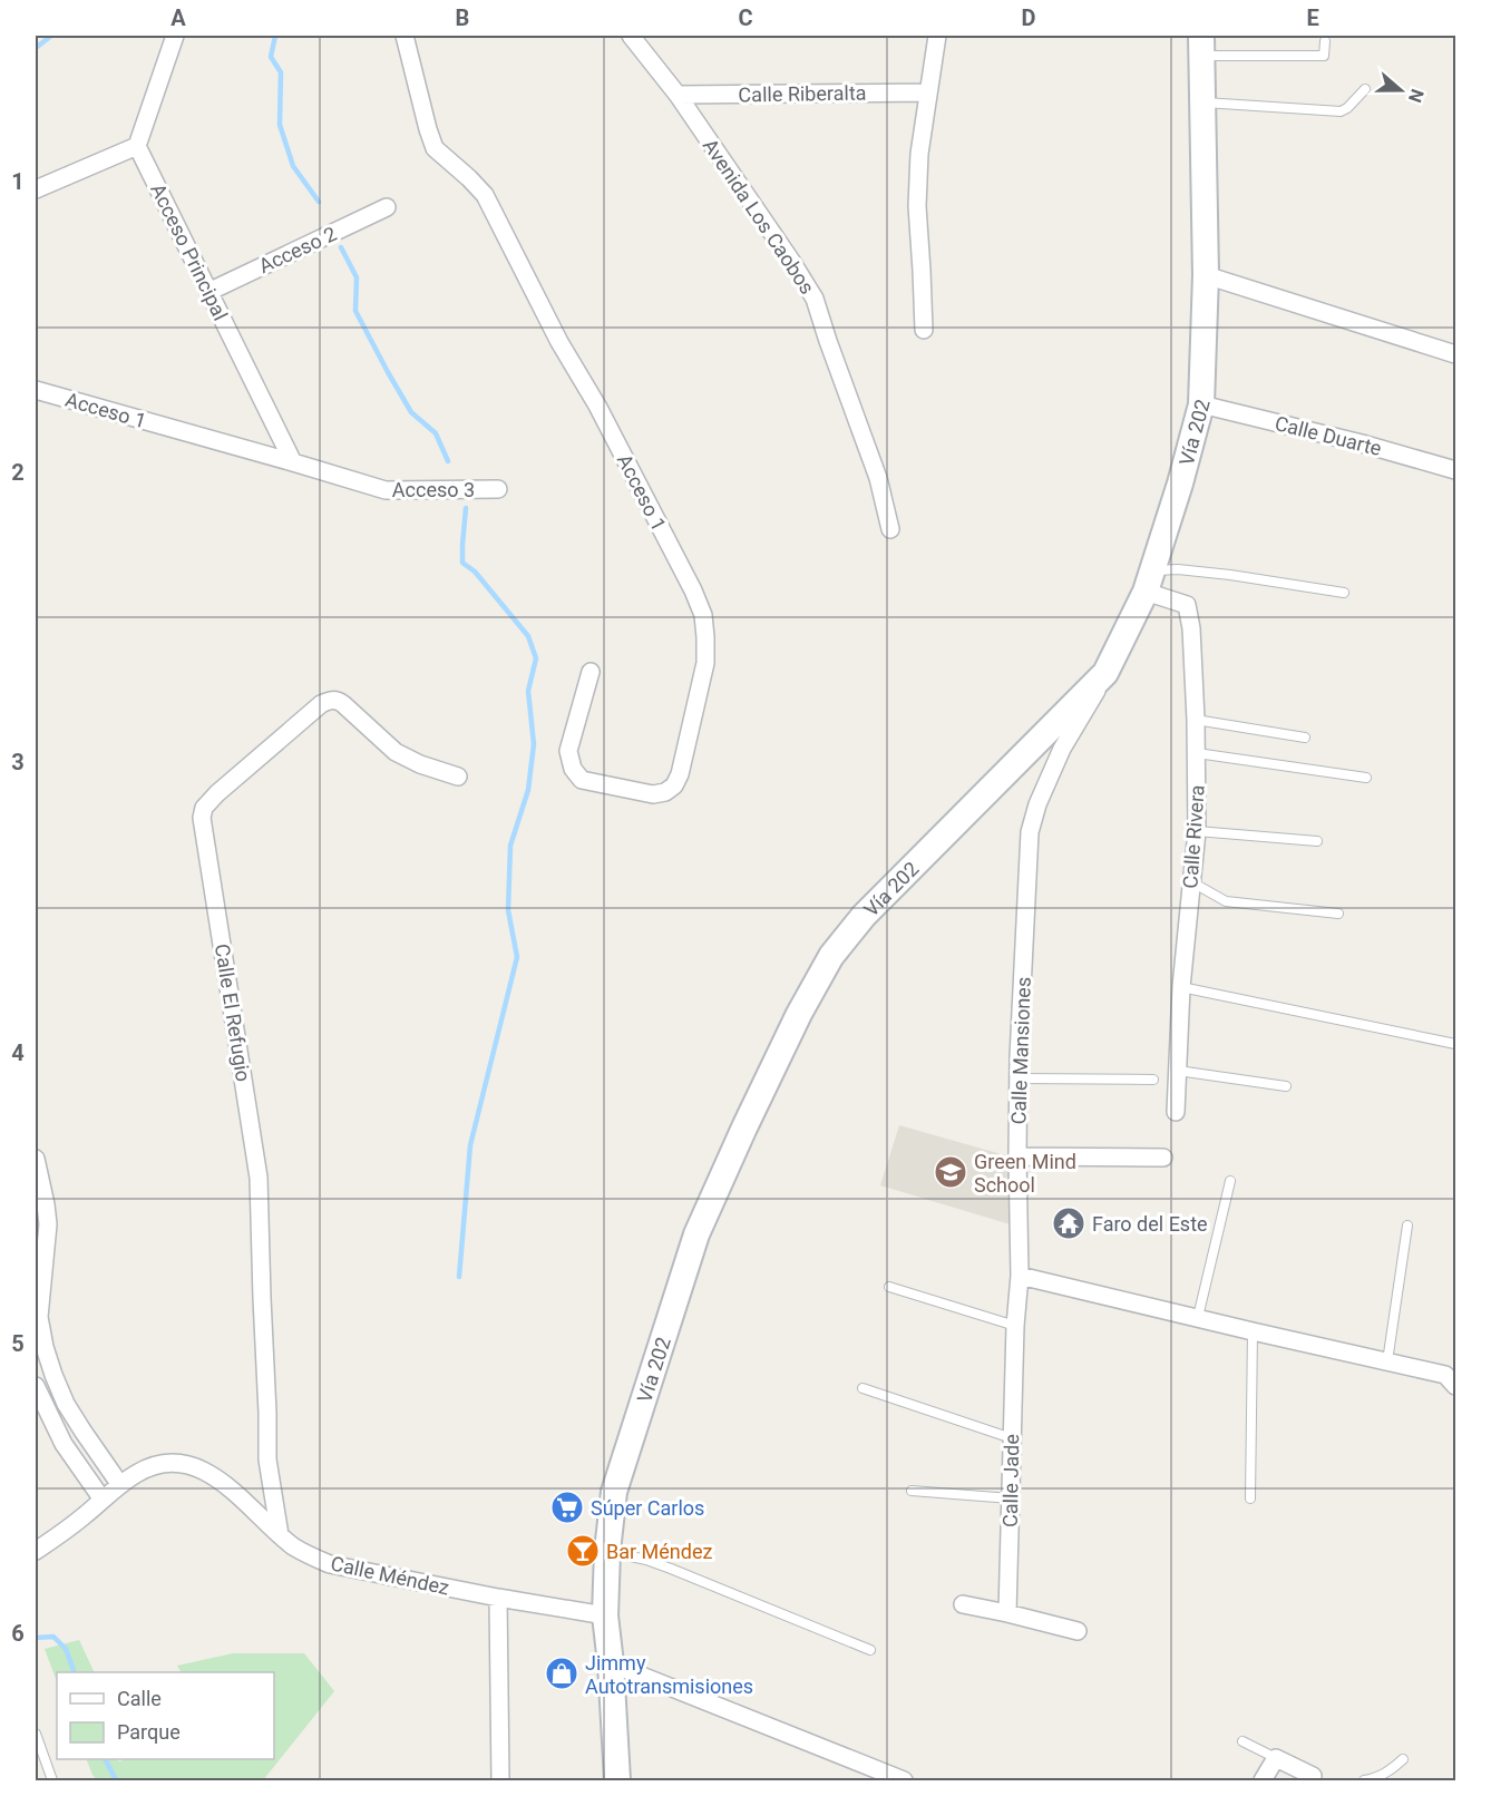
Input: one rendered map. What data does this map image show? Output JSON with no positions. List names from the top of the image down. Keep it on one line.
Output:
{"streets":{"main road":["Vía 202"],"street":["Calle Riberalta","Avenida Los Caobos","Acceso 2","Acceso Principal","Acceso 1","Calle Duarte","Acceso 3","Calle Rivera","Calle El Refugio","Calle Mansiones","Calle Jade","Calle Méndez"]},"crossings":[["Calle Riberalta","Avenida Los Caobos"],["Acceso 2","Acceso Principal"],["Acceso Principal","Acceso 1"],["Acceso Principal","Acceso 3"],["Acceso 1","Acceso 3"],["Vía 202","Calle Duarte"],["Vía 202","Calle Rivera"],["Vía 202","Calle Mansiones"],["Vía 202","Calle Méndez"],["Calle El Refugio","Calle Méndez"],["Calle Mansiones","Calle Jade"]],"places":{"school or university":["Green Mind School"],"temple":["Faro del Este"],"supermarket":["Súper Carlos"],"bar":["Bar Méndez"],"shop":["Jimmy Autotransmisiones"]},"legend":["Calle","Parque"],"north":"right","grid":{"columns":["A","B","C","D","E"],"rows":["1","2","3","4","5","6"]}}
